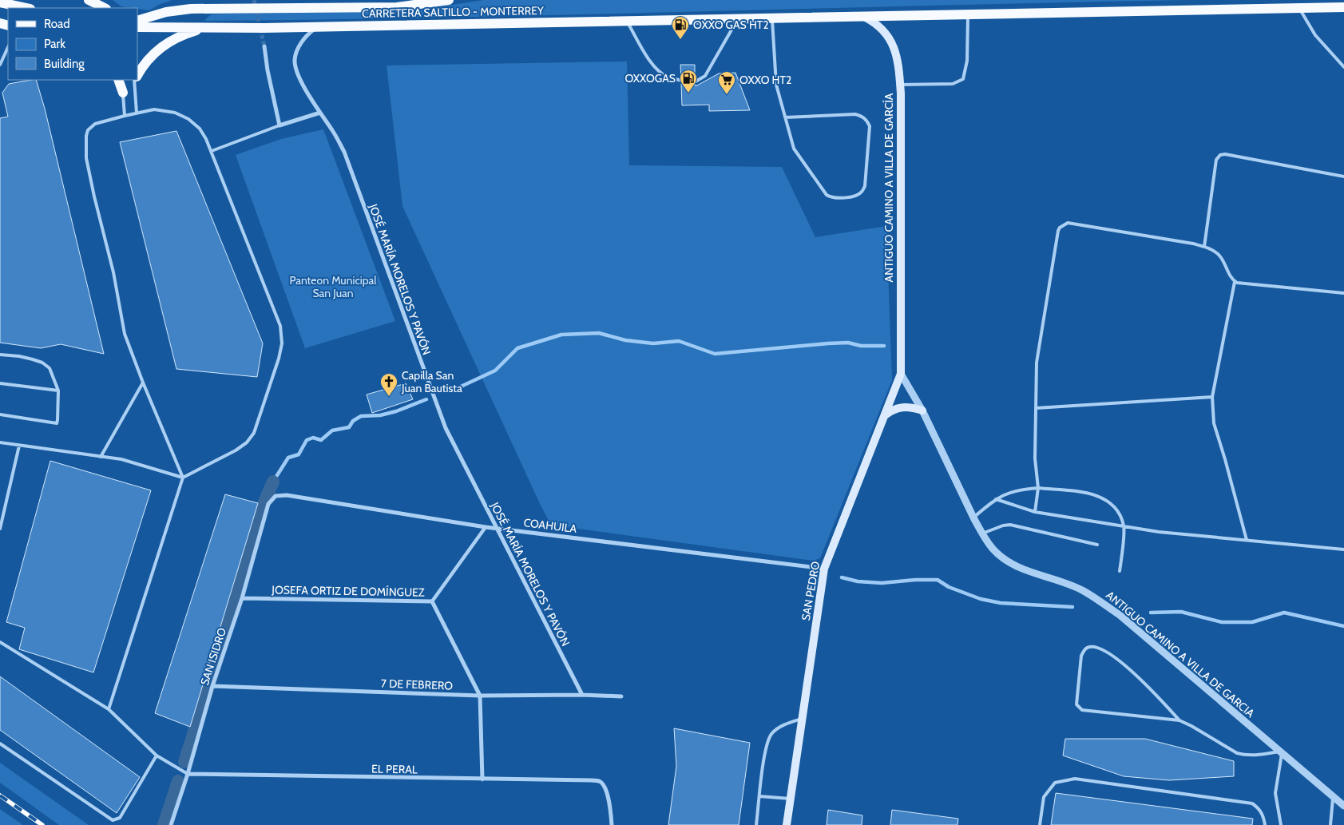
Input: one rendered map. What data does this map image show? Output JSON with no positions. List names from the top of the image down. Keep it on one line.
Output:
{"streets":{"main road":["CARRETERA SALTILLO - MONTERREY","ANTIGUO CAMINO A VILLA DE GARCÍA","SAN PEDRO"],"street":["JOSÉ MARÍA MORELOS Y PAVÓN","COAHUILA","JOSEFA ORTIZ DE DOMÍNGUEZ","ANTIGUO CAMINO A VILLA DE GARCIA","SAN ISIDRO","7 DE FEBRERO","EL PERAL"]},"crossings":[["CARRETERA SALTILLO - MONTERREY","ANTIGUO CAMINO A VILLA DE GARCÍA"],["CARRETERA SALTILLO - MONTERREY","JOSÉ MARÍA MORELOS Y PAVÓN"],["ANTIGUO CAMINO A VILLA DE GARCÍA","SAN PEDRO"],["ANTIGUO CAMINO A VILLA DE GARCÍA","ANTIGUO CAMINO A VILLA DE GARCIA"],["JOSÉ MARÍA MORELOS Y PAVÓN","COAHUILA"],["JOSÉ MARÍA MORELOS Y PAVÓN","7 DE FEBRERO"],["COAHUILA","SAN PEDRO"],["COAHUILA","SAN ISIDRO"],["JOSEFA ORTIZ DE DOMÍNGUEZ","SAN ISIDRO"],["JOSEFA ORTIZ DE DOMÍNGUEZ","7 DE FEBRERO"],["JOSEFA ORTIZ DE DOMÍNGUEZ","EL PERAL"],["SAN PEDRO","ANTIGUO CAMINO A VILLA DE GARCIA"],["SAN ISIDRO","7 DE FEBRERO"],["SAN ISIDRO","EL PERAL"]],"parks":["Panteon Municipal San Juan"],"places":{"fuel station":["OXXO GAS HT2","OXXOGAS"],"supermarket":["OXXO HT2"],"church":["Capilla San Juan Bautista"]},"legend":["Road","Park","Building"]}
